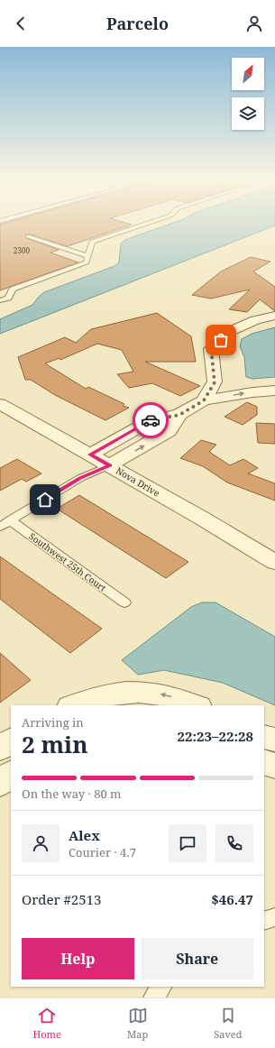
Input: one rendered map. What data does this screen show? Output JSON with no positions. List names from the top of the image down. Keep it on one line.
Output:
{"streets":{"street":["Nova Drive"],"lane":["Southwest 25th Court"]},"house_numbers":["2300"],"north":"top right","page":{"header":"Parcelo","heading":["2 min","Arriving in","22:23–22:28"],"panel":["Alex","Courier · 4.7","Order #2513","$46.47"],"bar":"On the way · 80 m","buttons":["Help","Share"],"tabs":["Home","Map","Saved"]}}
